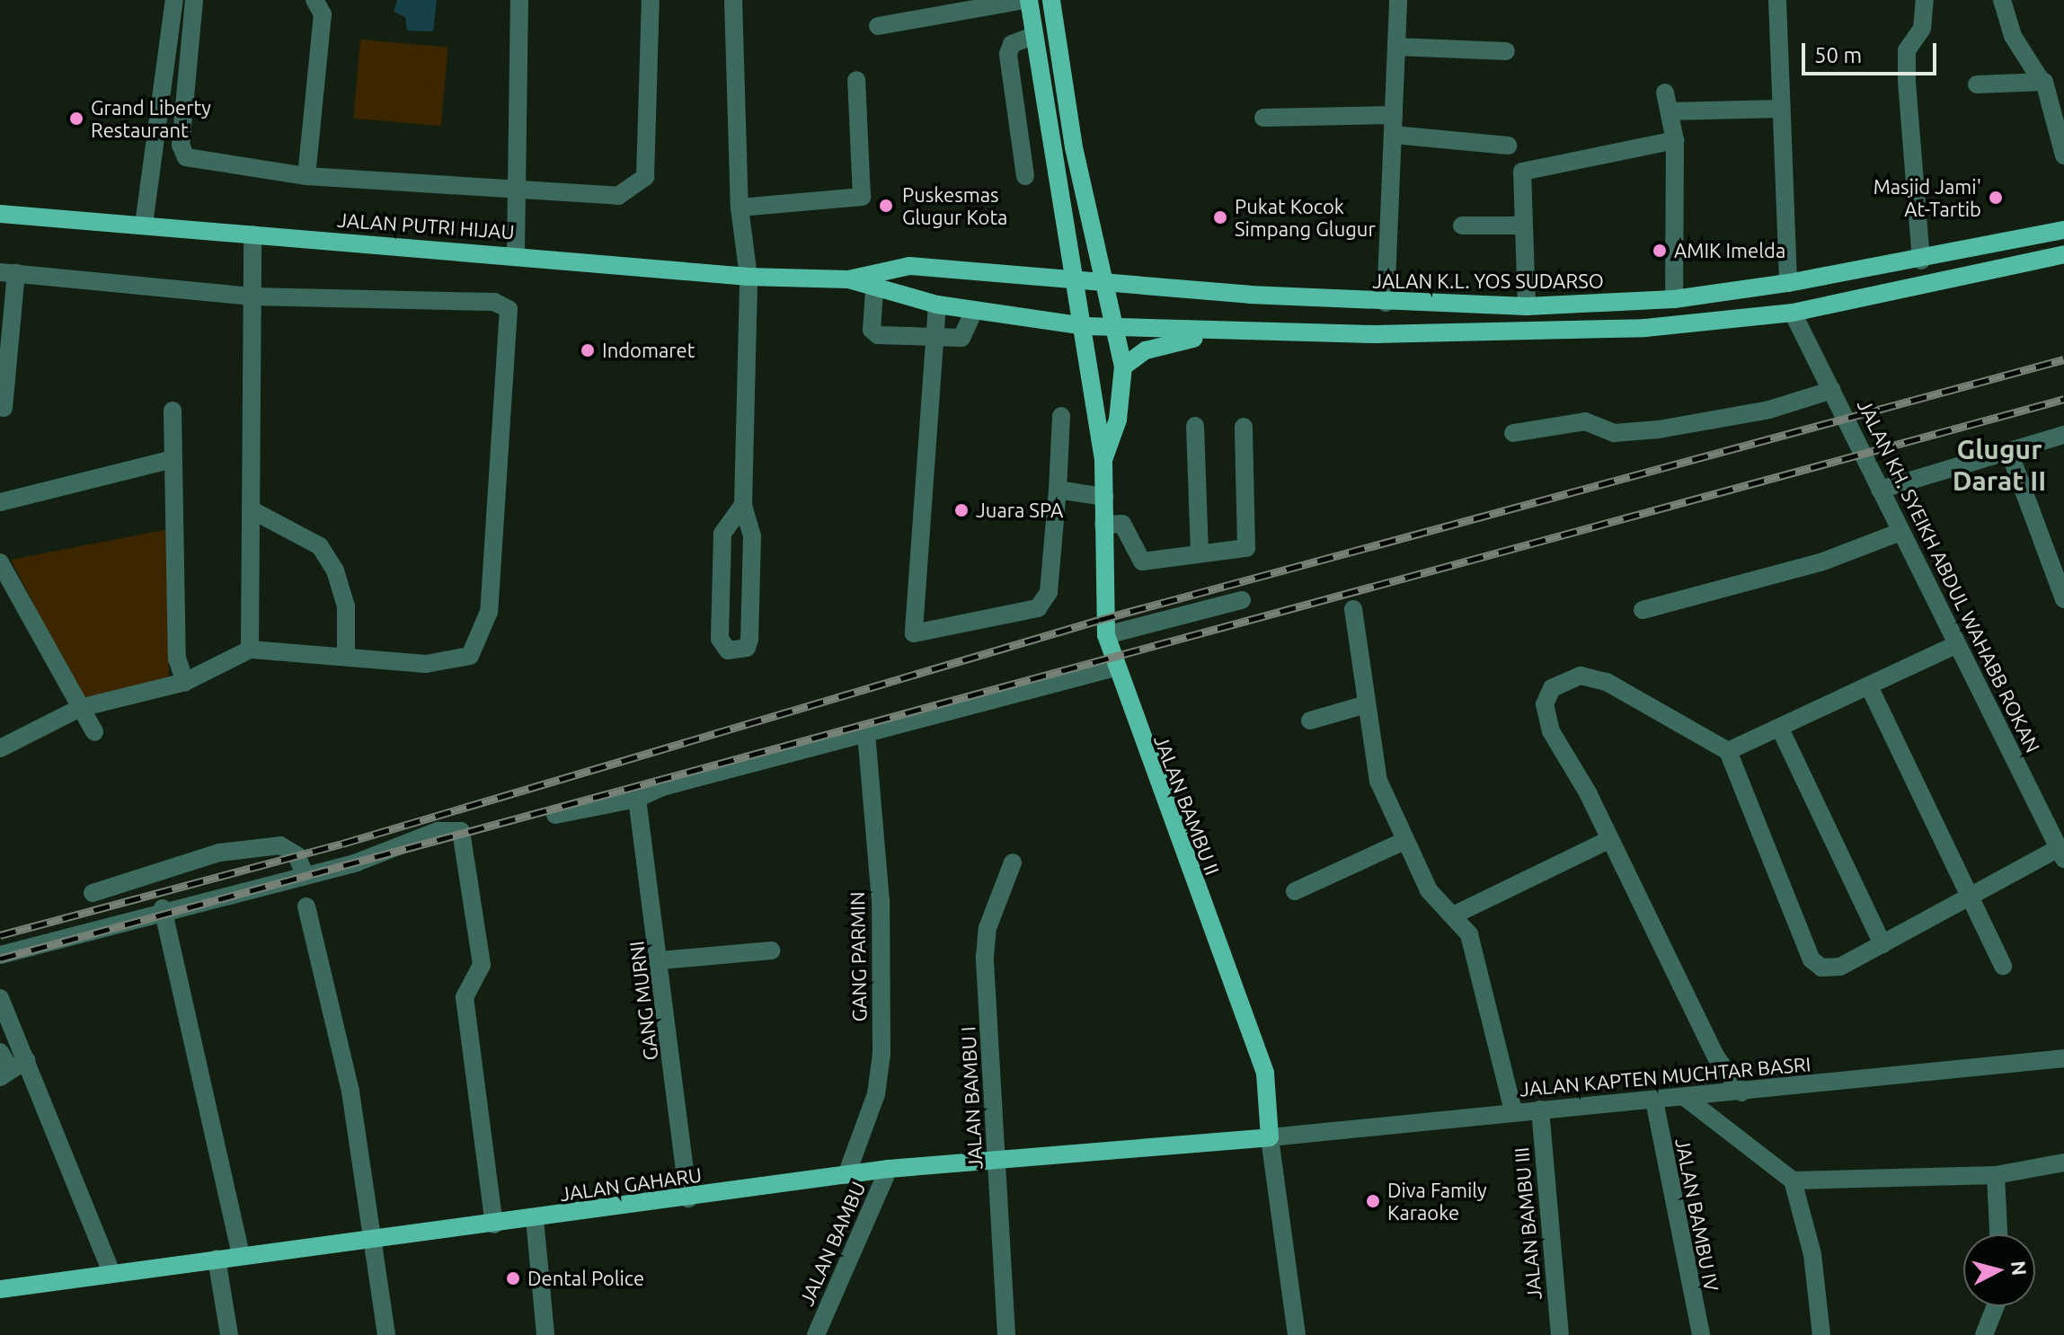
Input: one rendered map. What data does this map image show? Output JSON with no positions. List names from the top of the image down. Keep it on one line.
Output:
{"streets":{"main road":["JALAN PUTRI HIJAU","JALAN K.L. YOS SUDARSO","JALAN BAMBU II","JALAN GAHARU"],"street":["JALAN KH. SYEIKH ABDUL WAHABB ROKAN","GANG PARMIN","GANG MURNI","JALAN KAPTEN MUCHTAR BASRI","JALAN BAMBU I","JALAN BAMBU IV","JALAN BAMBU III","JALAN BAMBU"]},"crossings":[["JALAN PUTRI HIJAU","JALAN K.L. YOS SUDARSO"],["JALAN K.L. YOS SUDARSO","JALAN BAMBU II"],["JALAN BAMBU II","JALAN KAPTEN MUCHTAR BASRI"],["JALAN BAMBU II","JALAN GAHARU"],["GANG PARMIN","JALAN GAHARU"],["GANG MURNI","JALAN GAHARU"],["JALAN KAPTEN MUCHTAR BASRI","JALAN GAHARU"],["JALAN KAPTEN MUCHTAR BASRI","JALAN BAMBU IV"],["JALAN KAPTEN MUCHTAR BASRI","JALAN BAMBU III"],["JALAN BAMBU I","JALAN GAHARU"],["JALAN GAHARU","JALAN BAMBU"]],"districts":["Glugur Darat II"],"places":["Grand Liberty Restaurant","Masjid Jami' At-Tartib","Puskesmas Glugur Kota","Pukat Kocok Simpang Glugur","AMIK Imelda","Indomaret","Juara SPA","Diva Family Karaoke","Dental Police"],"scale_bar":"50 m","north":"right"}
